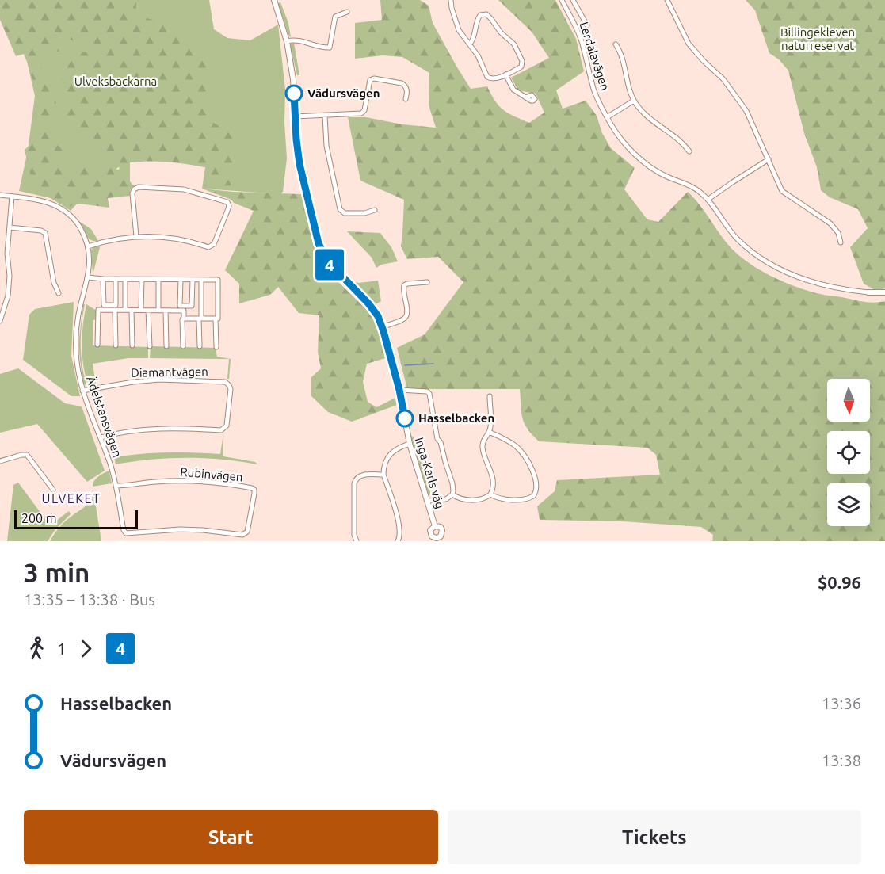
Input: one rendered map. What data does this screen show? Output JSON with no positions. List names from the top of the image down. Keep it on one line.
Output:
{"streets":{"street":["Lerdalavägen","Diamantvägen","Ädelstensvägen","Inga-Karls väg","Rubinvägen"]},"crossings":[["Diamantvägen","Ädelstensvägen"],["Ädelstensvägen","Rubinvägen"]],"districts":["ULVEKET"],"parks":["Billingekleven naturreservat","Ulveksbackarna"],"places":["Vädursvägen","Hasselbacken"],"lines":["bus line 4"],"scale_bar":"200 m","north":"bottom","page":{"on_map":"4","scale":"200 m","heading":["3 min","13:35 – 13:38 · Bus","$0.96"],"legs":["1","4"],"list":[{"name":"Hasselbacken","value":"13:36"},{"name":"Vädursvägen","value":"13:38"}],"buttons":["Start","Tickets"]}}
